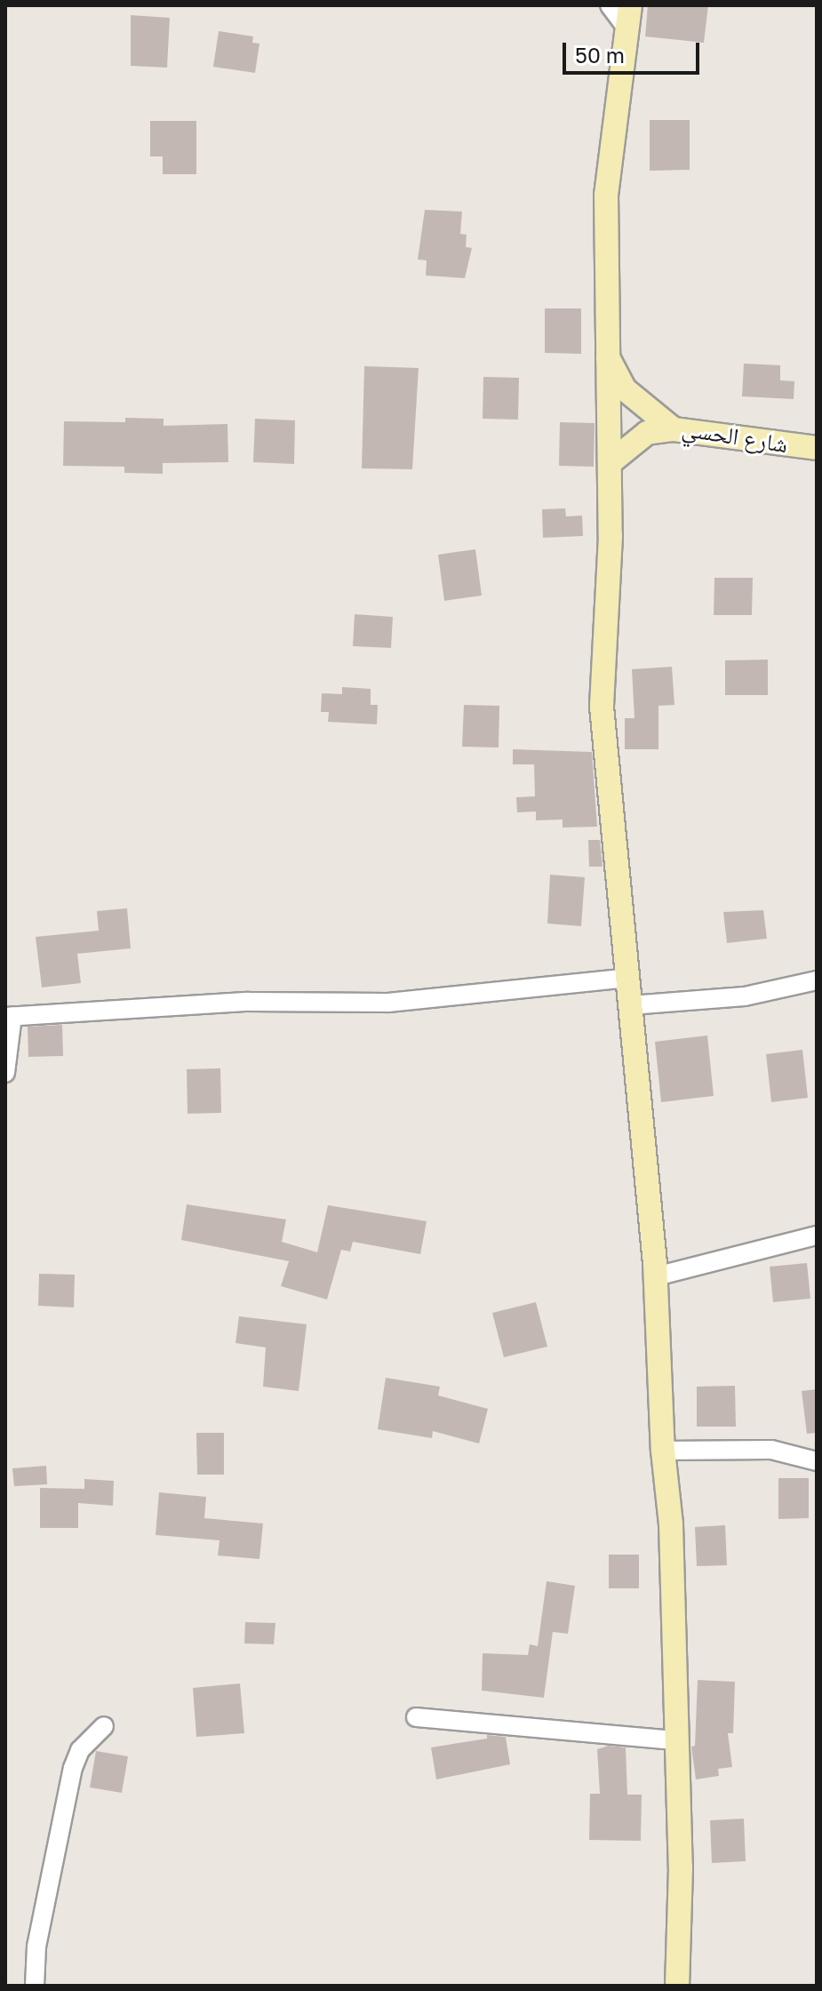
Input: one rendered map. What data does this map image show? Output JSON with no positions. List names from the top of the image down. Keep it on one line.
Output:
{"streets":{"street":["شارع الحسي"]},"scale_bar":"50 m"}
